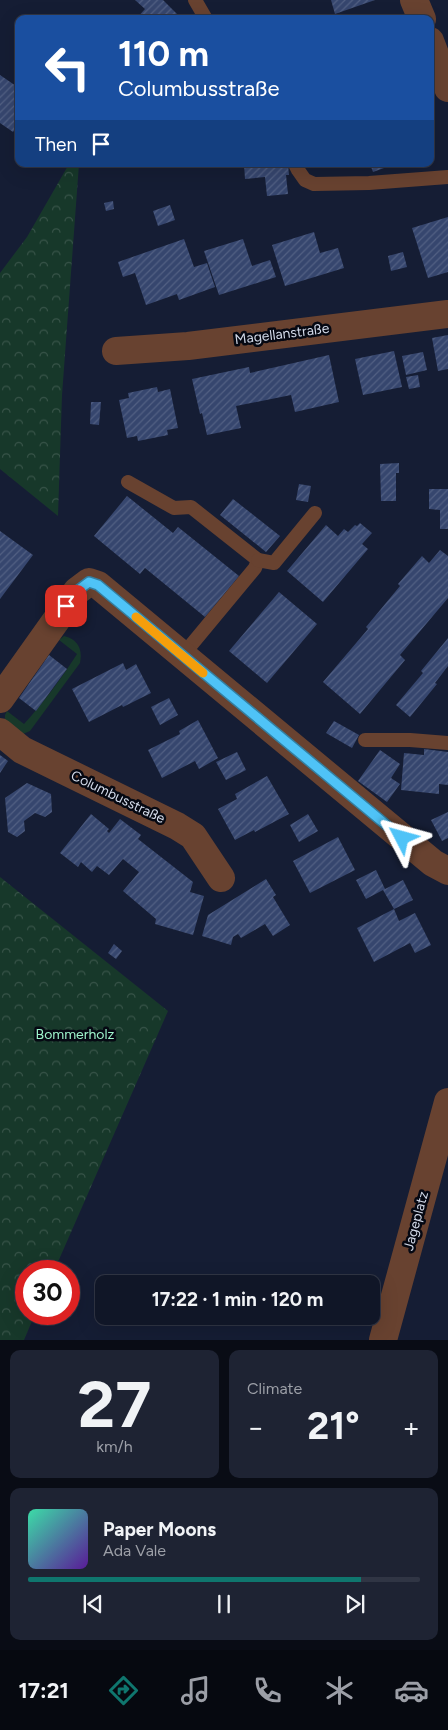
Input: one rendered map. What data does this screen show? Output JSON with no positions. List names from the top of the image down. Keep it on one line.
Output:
{"streets":{"street":["Magellanstraße","Columbusstraße","Jageplatz"]},"parks":["Bommerholz"],"page":{"turn":["110 m","Columbusstraße"],"then":"Then","limit":"30","trip":"17:22 · 1 min · 120 m","tile":[["27","km/h"],"Climate"],"heat":["−","21°","+"],"song":["Paper Moons","Ada Vale"],"tabs":"17:21"}}
